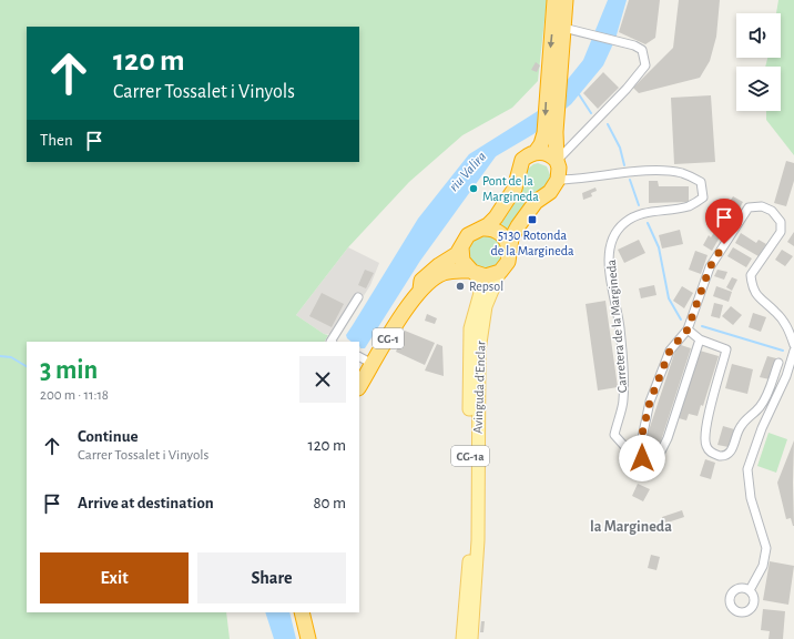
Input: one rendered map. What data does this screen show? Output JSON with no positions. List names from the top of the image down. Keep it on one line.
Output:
{"streets":{"highway":["CG-1"],"main road":["Avinguda d'Enclar","CG-1a"],"street":["Carretera de la Margineda"]},"crossings":[["CG-1","Avinguda d'Enclar"]],"districts":["la Margineda"],"water":["riu Valira"],"places":{"other":["Pont de la Margineda","Repsol"],"transit":["5130 Rotonda de la Margineda"]},"page":{"turn":["120 m","Carrer Tossalet i Vinyols"],"then":"Then","heading":["3 min","200 m · 11:18"],"list":[{"name":"Continue","note":"Carrer Tossalet i Vinyols","value":"120 m"},{"name":"Arrive at destination","value":"80 m"}],"buttons":["Exit","Share"]}}
